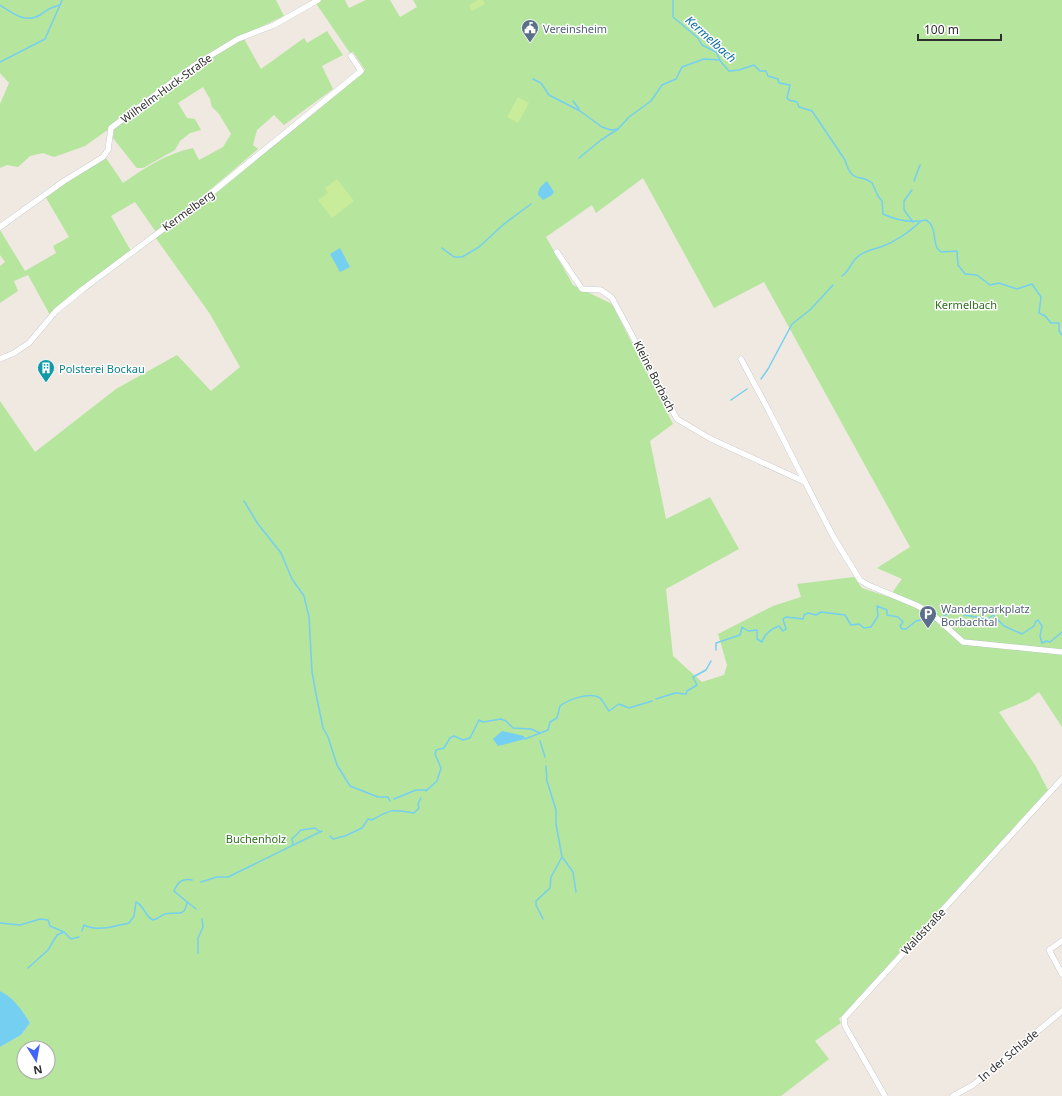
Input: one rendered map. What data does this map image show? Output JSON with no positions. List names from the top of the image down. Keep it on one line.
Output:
{"streets":{"street":["Wilhelm-Huck-Straße","Kermelberg","Kleine Borbach","Waldstraße","In der Schlade"]},"water":["Kermelbach"],"parks":["Kermelbach","Buchenholz"],"places":{"public building":["Vereinsheim"],"building":["Polsterei Bockau"],"parking":["Wanderparkplatz Borbachtal"]},"scale_bar":"100 m","north":"bottom"}
